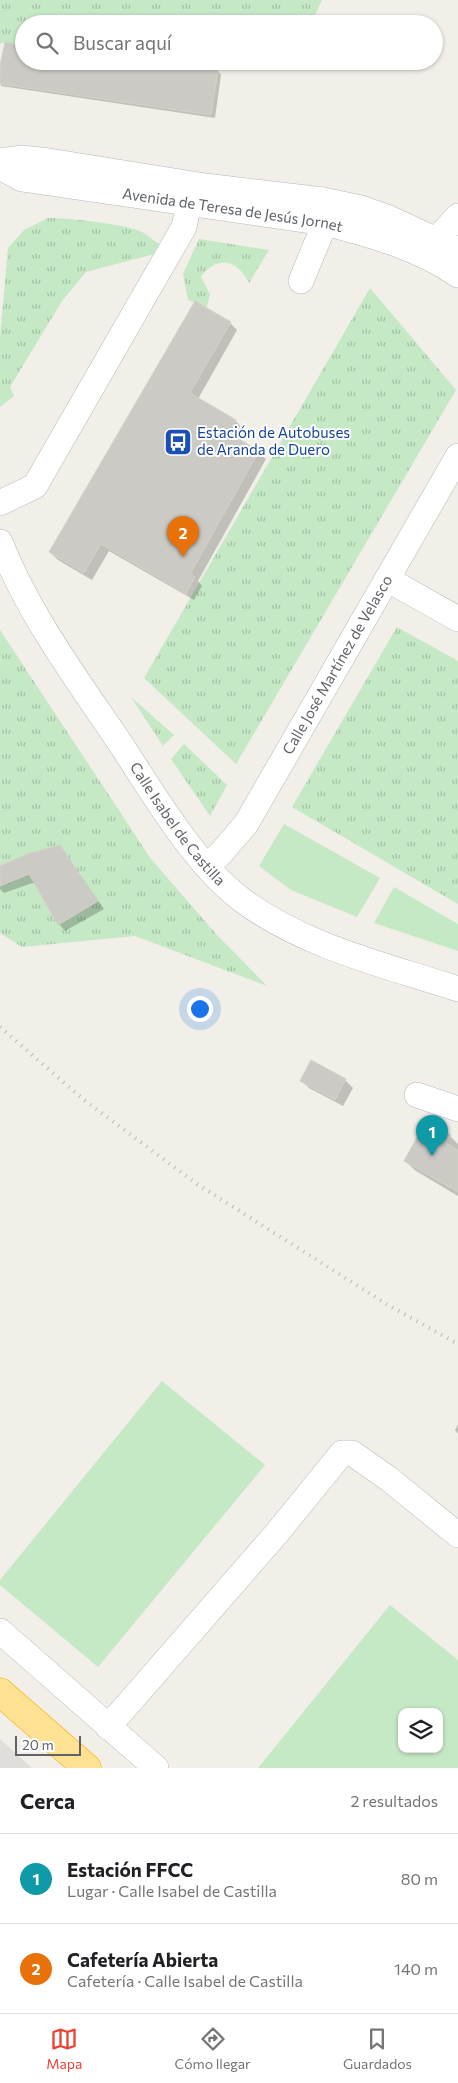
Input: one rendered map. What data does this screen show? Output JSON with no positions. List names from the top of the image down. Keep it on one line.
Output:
{"streets":{"street":["Avenida de Teresa de Jesús Jornet","Calle José Martínez de Velasco","Calle Isabel de Castilla"]},"crossings":[["Calle José Martínez de Velasco","Calle Isabel de Castilla"]],"places":{"bus stop":["Estación de Autobuses de Aranda de Duero"]},"scale_bar":"20 m","page":{"search":"Buscar aquí","pins":["2","1"],"scale":"20 m","heading":["Cerca","2 resultados"],"list":[{"mark":"1","name":"Estación FFCC","note":"Lugar · Calle Isabel de Castilla","value":"80 m"},{"mark":"2","name":"Cafetería Abierta","note":"Cafetería · Calle Isabel de Castilla","value":"140 m"}],"nav":["Mapa","Cómo llegar","Guardados"]}}
